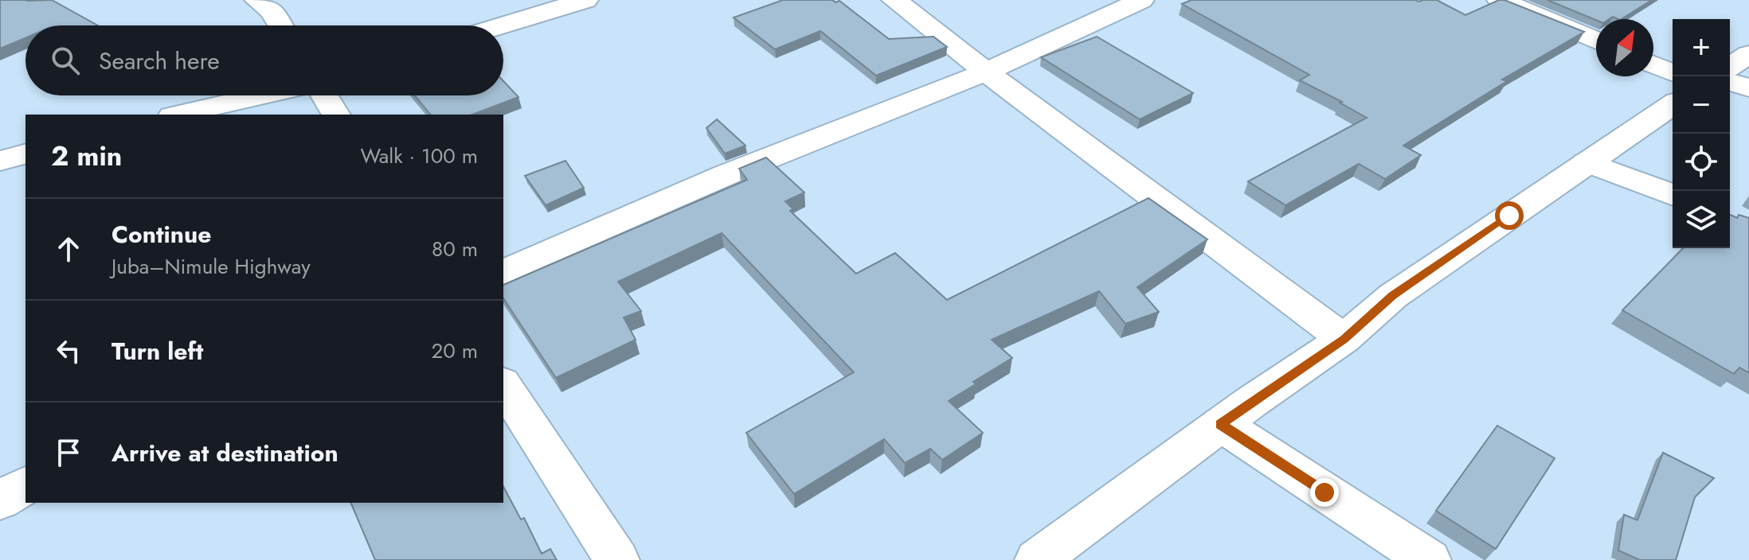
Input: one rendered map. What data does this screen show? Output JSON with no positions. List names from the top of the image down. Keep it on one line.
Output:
{"north":"top right","page":{"map_buttons":["+","−"],"search":"Search here","heading":["2 min","Walk · 100 m"],"list":[["Continue","Juba–Nimule Highway","80 m"],["Turn left","20 m"],"Arrive at destination"]}}
